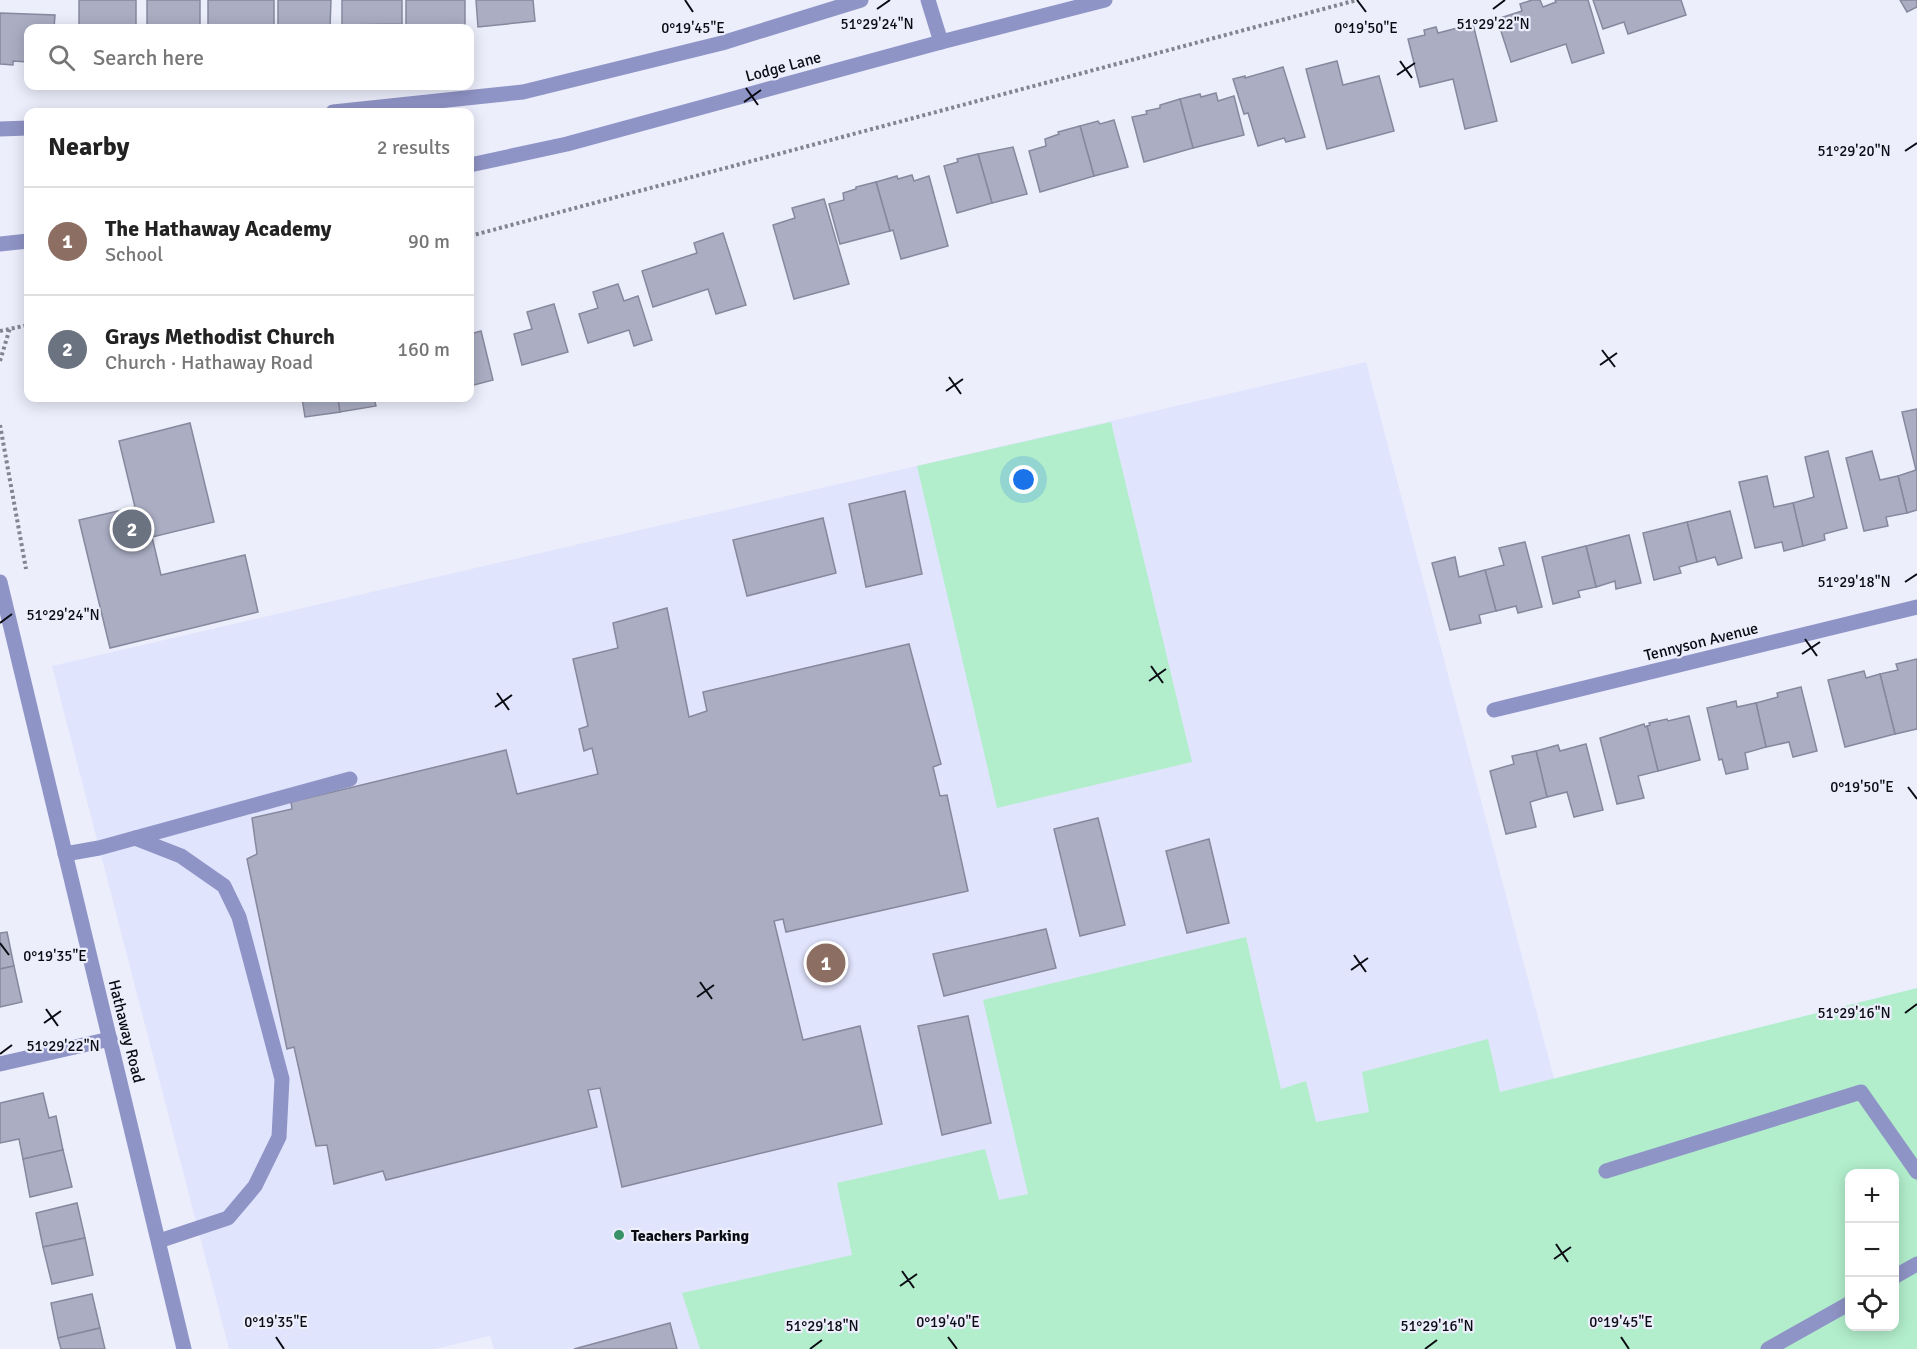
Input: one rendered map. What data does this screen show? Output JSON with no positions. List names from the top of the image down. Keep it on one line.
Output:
{"streets":{"street":["Lodge Lane","Tennyson Avenue","Hathaway Road"]},"places":["Teachers Parking"],"page":{"search":"Search here","heading":["Nearby","2 results"],"list":[{"mark":"1","name":"The Hathaway Academy","note":"School","value":"90 m"},{"mark":"2","name":"Grays Methodist Church","note":"Church · Hathaway Road","value":"160 m"}],"pins":["2","1"],"map_buttons":["+","−"]},"coordinates":["51°29'24\"N","51°29'22\"N","0°19'45\"E","0°19'50\"E","51°29'20\"N","51°29'18\"N","0°19'35\"E","51°29'16\"N","0°19'40\"E"]}
